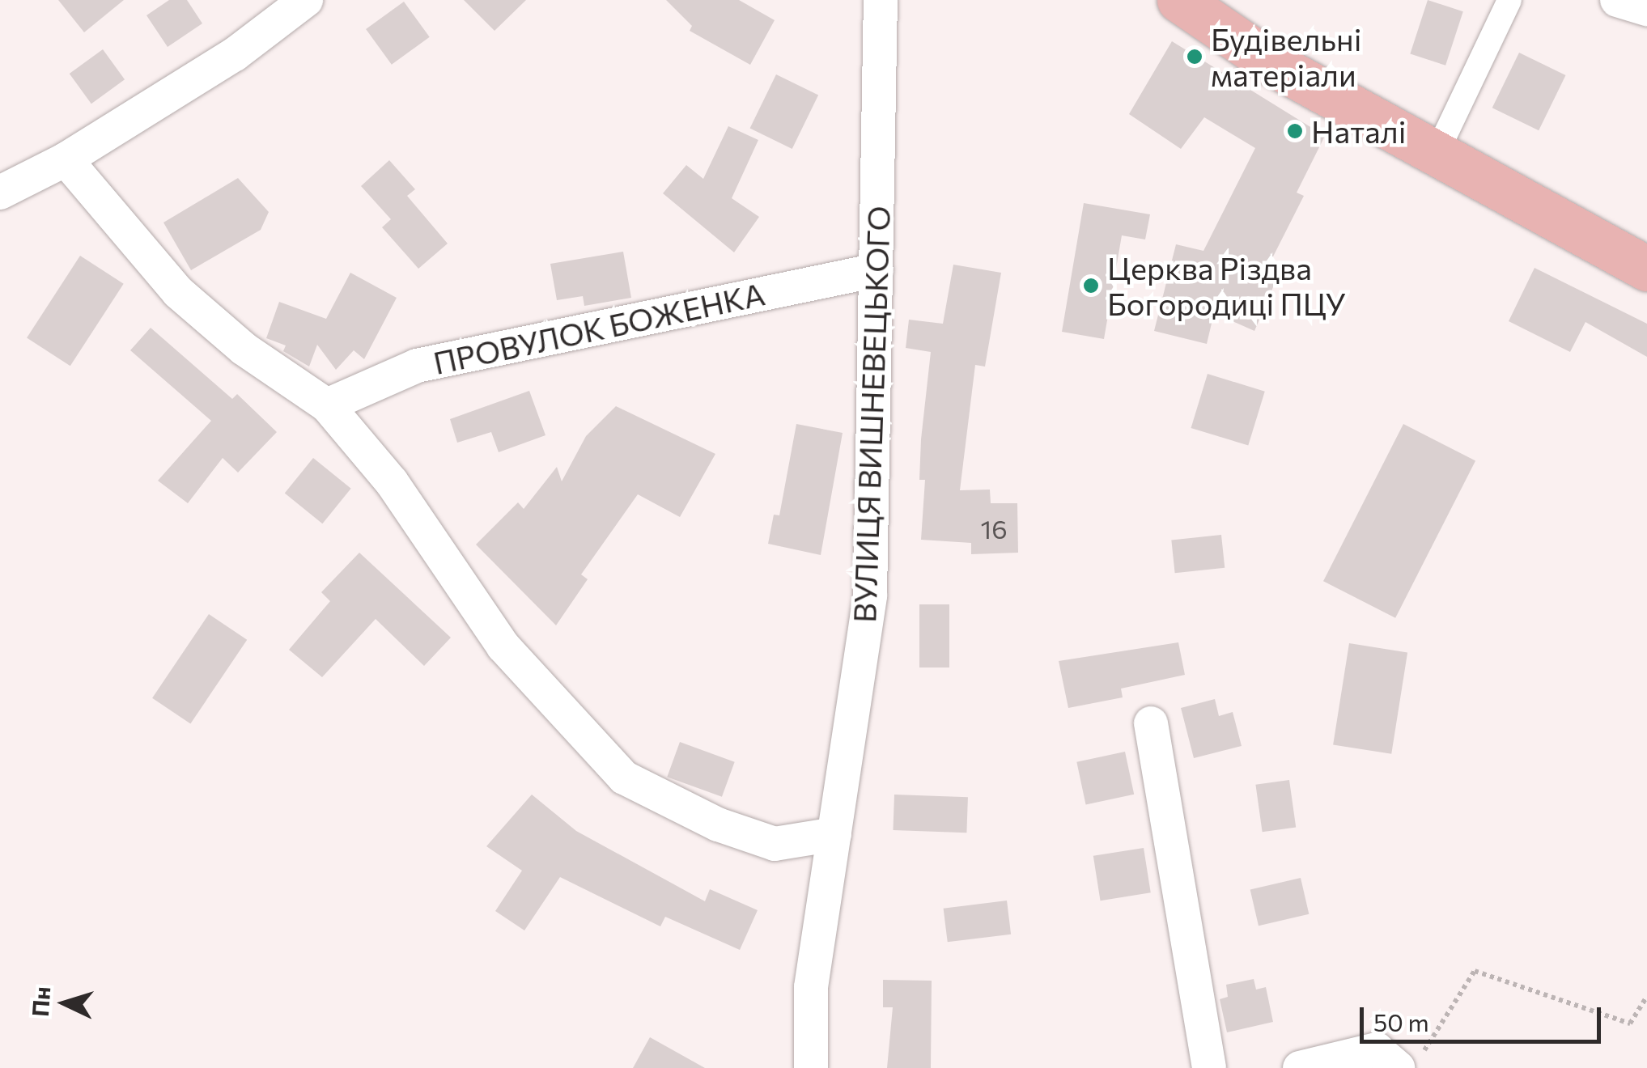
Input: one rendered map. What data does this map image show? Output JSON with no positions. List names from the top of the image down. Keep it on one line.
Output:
{"streets":{"street":["ПРОВУЛОК БОЖЕНКА","ВУЛИЦЯ ВИШНЕВЕЦЬКОГО"]},"crossings":[["ПРОВУЛОК БОЖЕНКА","ВУЛИЦЯ ВИШНЕВЕЦЬКОГО"]],"places":["Будівельні матеріали","Наталі","Церква Різдва Богородиці ПЦУ"],"house_numbers":["16"],"scale_bar":"50 m","north":"left"}
